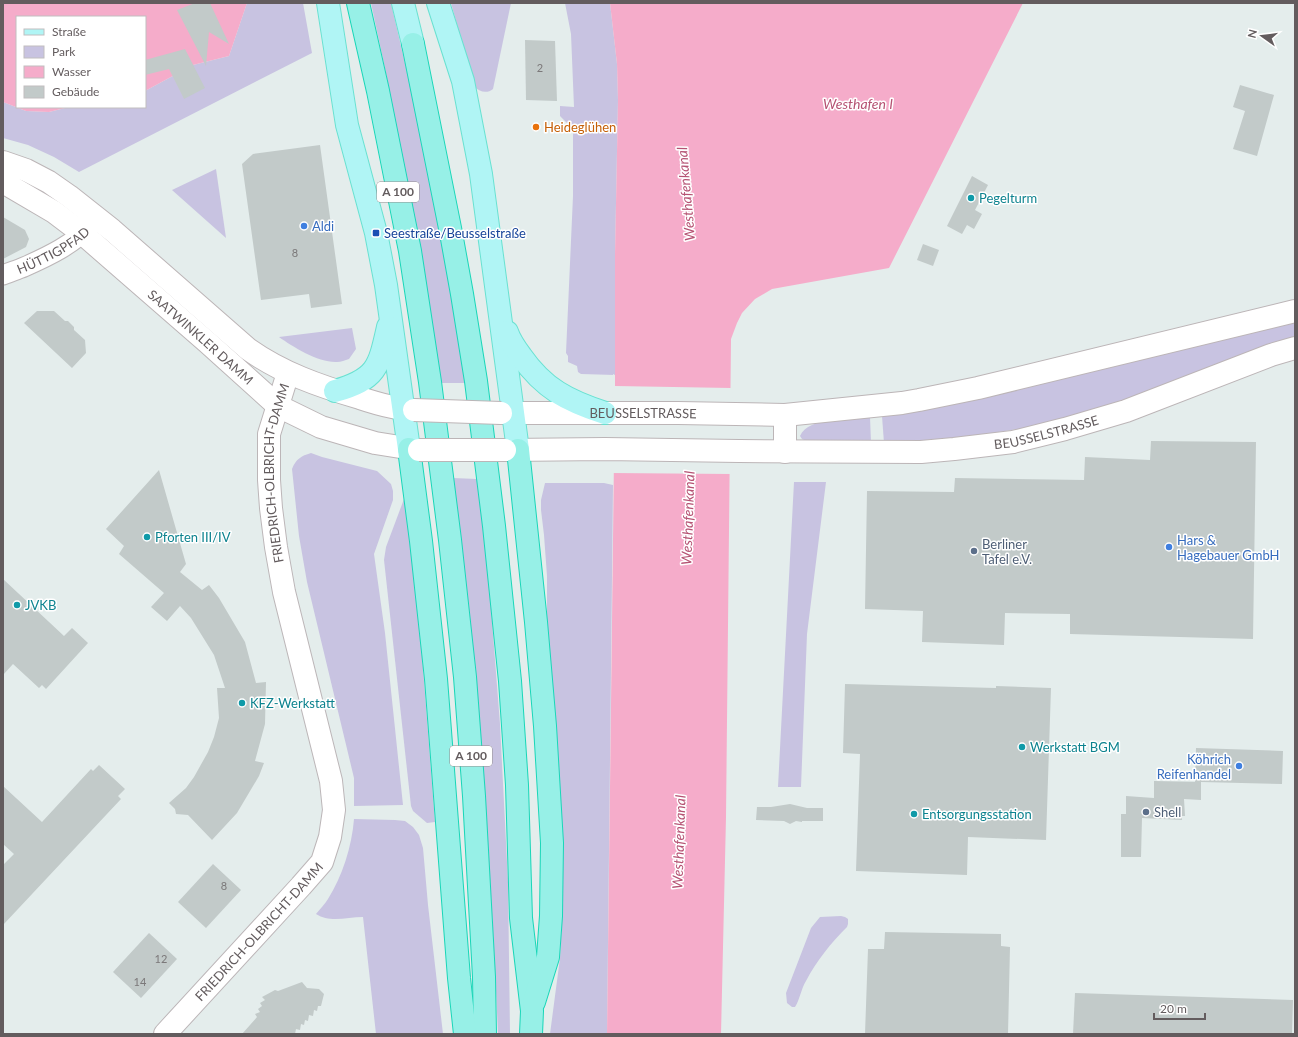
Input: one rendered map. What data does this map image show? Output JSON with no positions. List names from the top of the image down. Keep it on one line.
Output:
{"streets":{"highway":["A 100"],"main road":["SAATWINKLER DAMM","BEUSSELSTRASSE","FRIEDRICH-OLBRICHT-DAMM"],"street":["HÜTTIGPFAD"]},"crossings":[["HÜTTIGPFAD","SAATWINKLER DAMM"],["SAATWINKLER DAMM","BEUSSELSTRASSE"],["SAATWINKLER DAMM","FRIEDRICH-OLBRICHT-DAMM"]],"water":["Westhafen I","Westhafenkanal"],"places":{"other":["Heideglühen","Pegelturm","Aldi","Pforten III/IV","Hars & Hagebauer GmbH","Berliner Tafel e.V.","JVKB","KFZ-Werkstatt","Werkstatt BGM","Köhrich Reifenhandel","Shell","Entsorgungsstation"],"transit":["Seestraße/Beusselstraße"]},"house_numbers":["2","8","8","12","14"],"legend":["Straße","Park","Wasser","Gebäude"],"scale_bar":"20 m","north":"left"}
